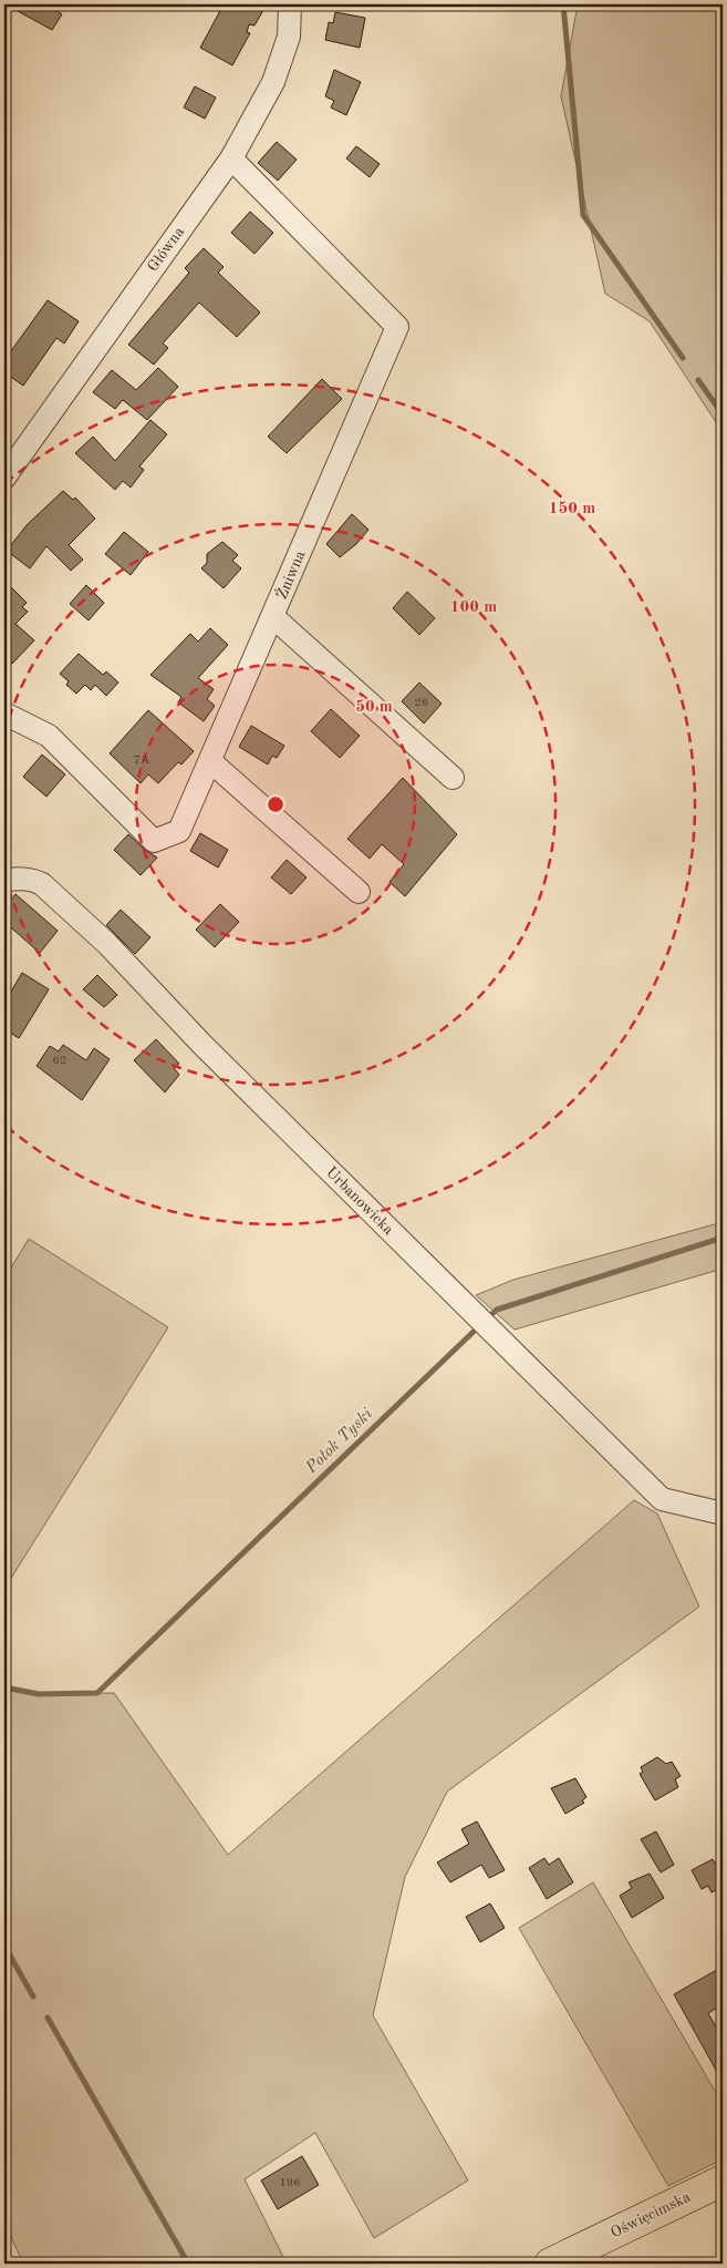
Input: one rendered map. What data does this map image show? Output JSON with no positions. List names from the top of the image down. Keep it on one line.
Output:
{"streets":{"highway":["Oświęcimska"],"street":["Główna","Żniwna","Urbanowicka"]},"crossings":[["Główna","Żniwna"]],"water":["Potok Tyski"],"house_numbers":["26","7A","62","196"],"rings":["150 m","100 m","50 m"]}
